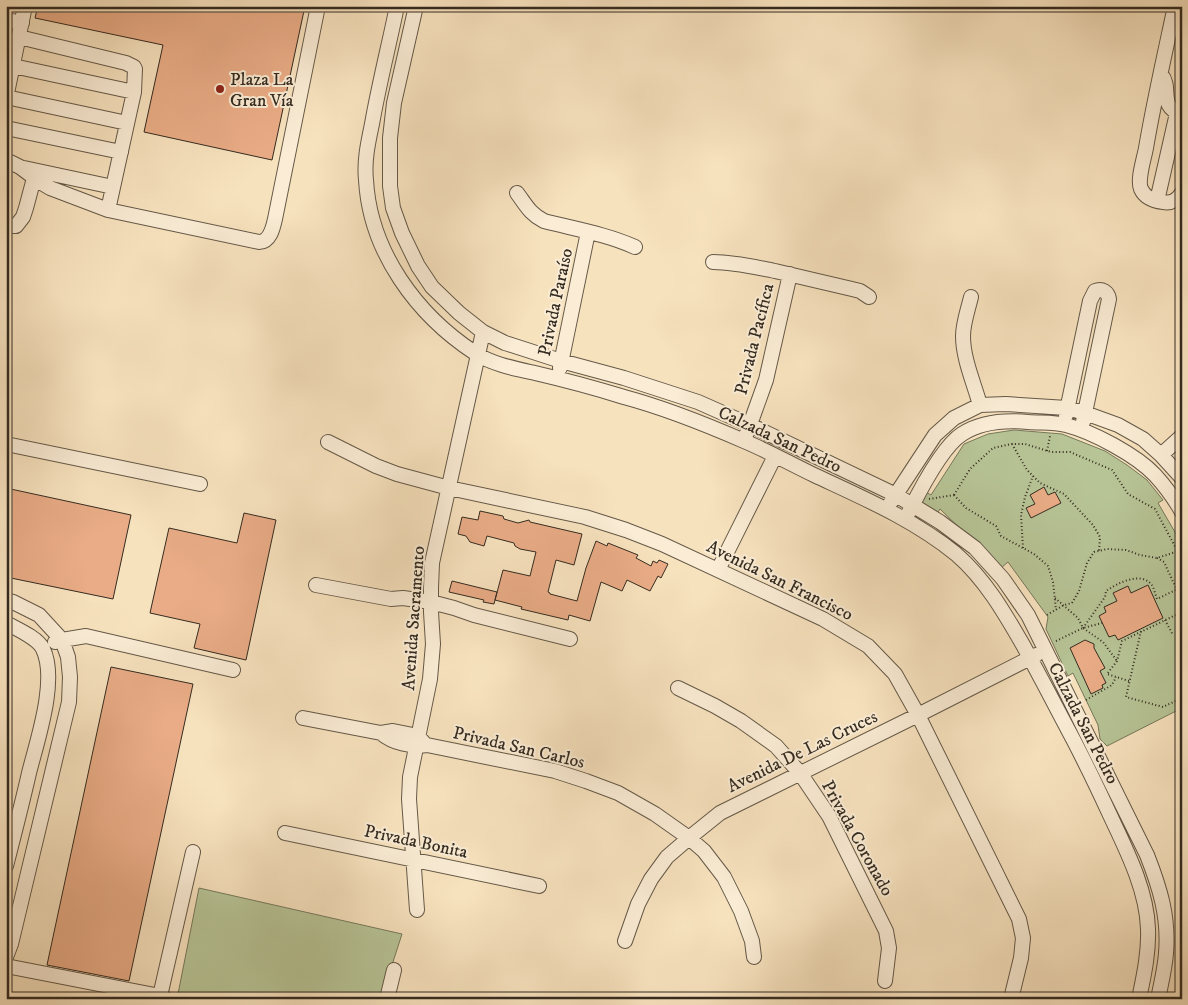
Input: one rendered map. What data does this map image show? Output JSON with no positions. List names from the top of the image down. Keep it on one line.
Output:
{"streets":{"street":["Privada Paraíso","Privada Pacífica","Calzada San Pedro","Avenida San Francisco","Avenida Sacramento","Privada San Carlos","Avenida De Las Cruces","Privada Coronado","Privada Bonita"]},"crossings":[["Privada Paraíso","Calzada San Pedro"],["Privada Pacífica","Calzada San Pedro"],["Calzada San Pedro","Avenida Sacramento"],["Calzada San Pedro","Avenida De Las Cruces"],["Avenida San Francisco","Avenida Sacramento"],["Avenida San Francisco","Avenida De Las Cruces"],["Avenida Sacramento","Privada San Carlos"],["Avenida Sacramento","Privada Bonita"],["Privada San Carlos","Avenida De Las Cruces"],["Avenida De Las Cruces","Privada Coronado"]],"places":["Plaza La Gran Vía"]}
